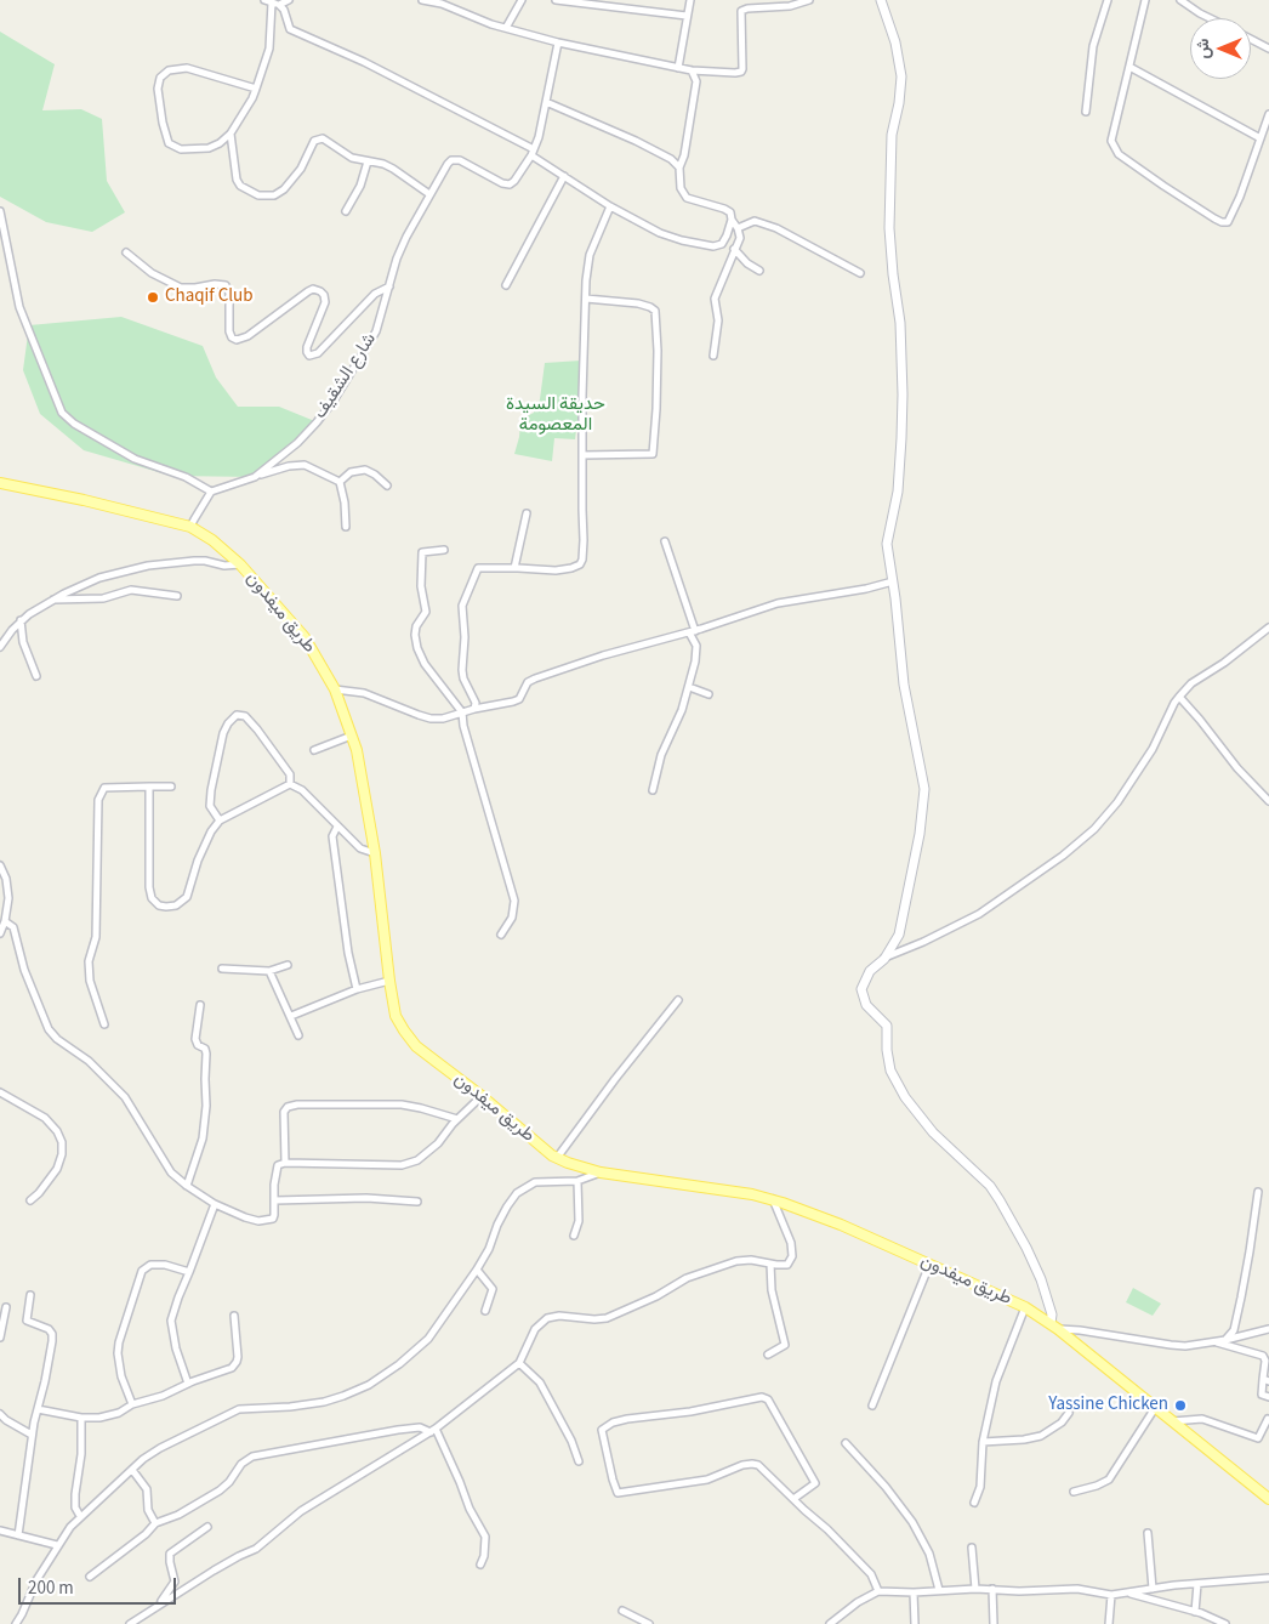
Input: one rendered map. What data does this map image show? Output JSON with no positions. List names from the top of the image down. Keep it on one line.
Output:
{"streets":{"main road":["طريق ميفدون"],"street":["شارع الشقيف"]},"parks":["حديقة السيدة المعصومة"],"places":["Chaqif Club","Yassine Chicken"],"scale_bar":"200 m","north":"left"}
